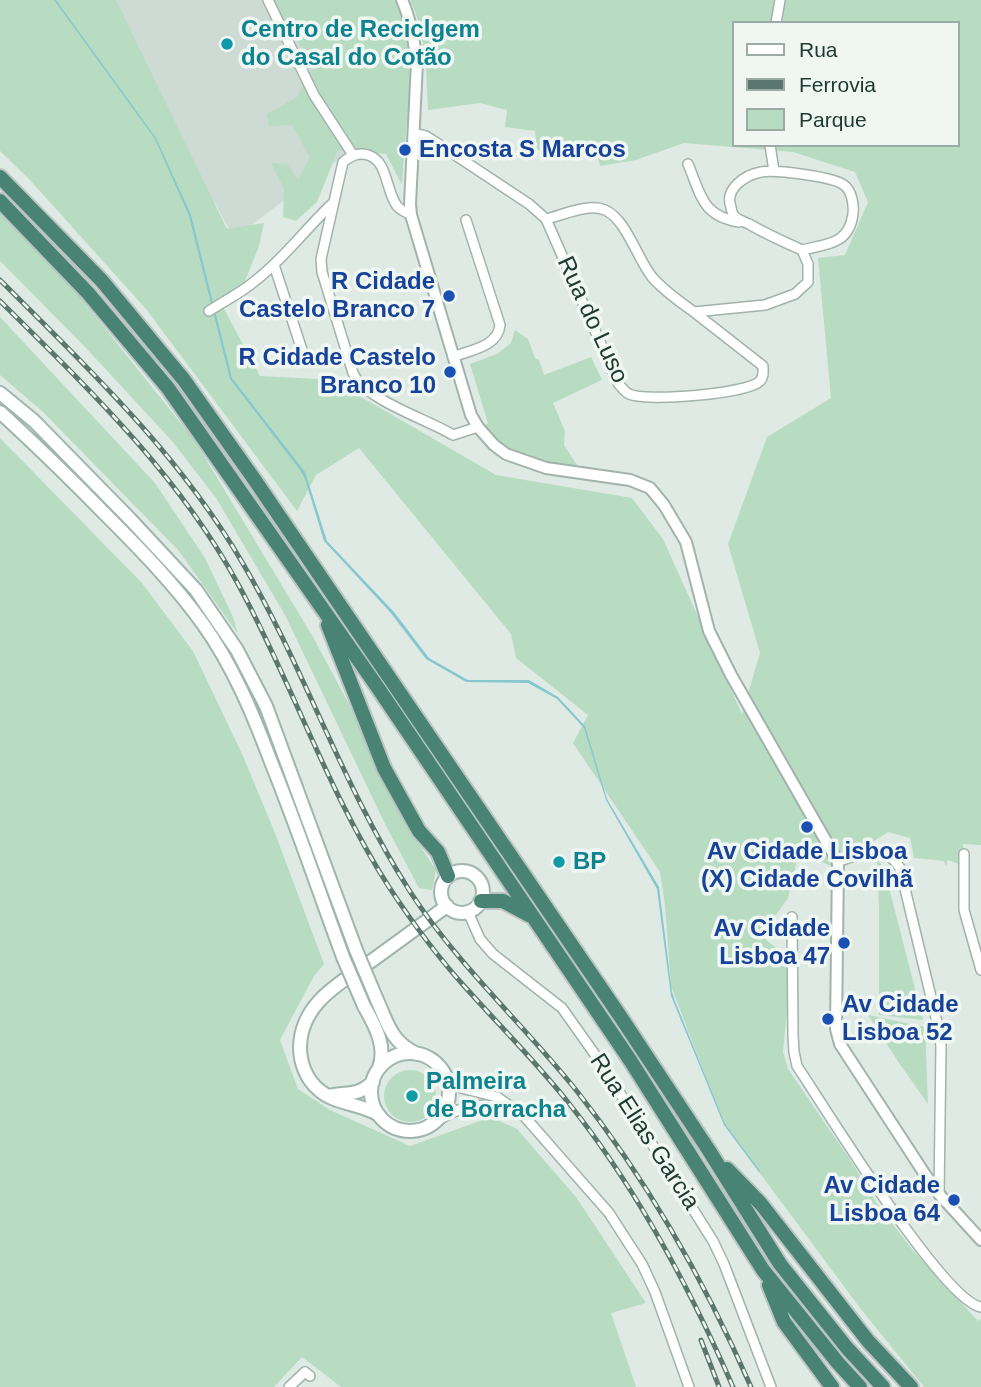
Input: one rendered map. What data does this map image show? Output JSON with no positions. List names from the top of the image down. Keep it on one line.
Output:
{"streets":{"street":["Rua do Luso","Rua Elias Garcia"]},"places":["Centro de Reciclgem do Casal do Cotão","Encosta S Marcos","R Cidade Castelo Branco 7","R Cidade Castelo Branco 10","Av Cidade Lisboa (X) Cidade Covilhã","BP","Av Cidade Lisboa 47","Av Cidade Lisboa 52","Palmeira de Borracha","Av Cidade Lisboa 64"],"legend":["Rua","Ferrovia","Parque"]}
